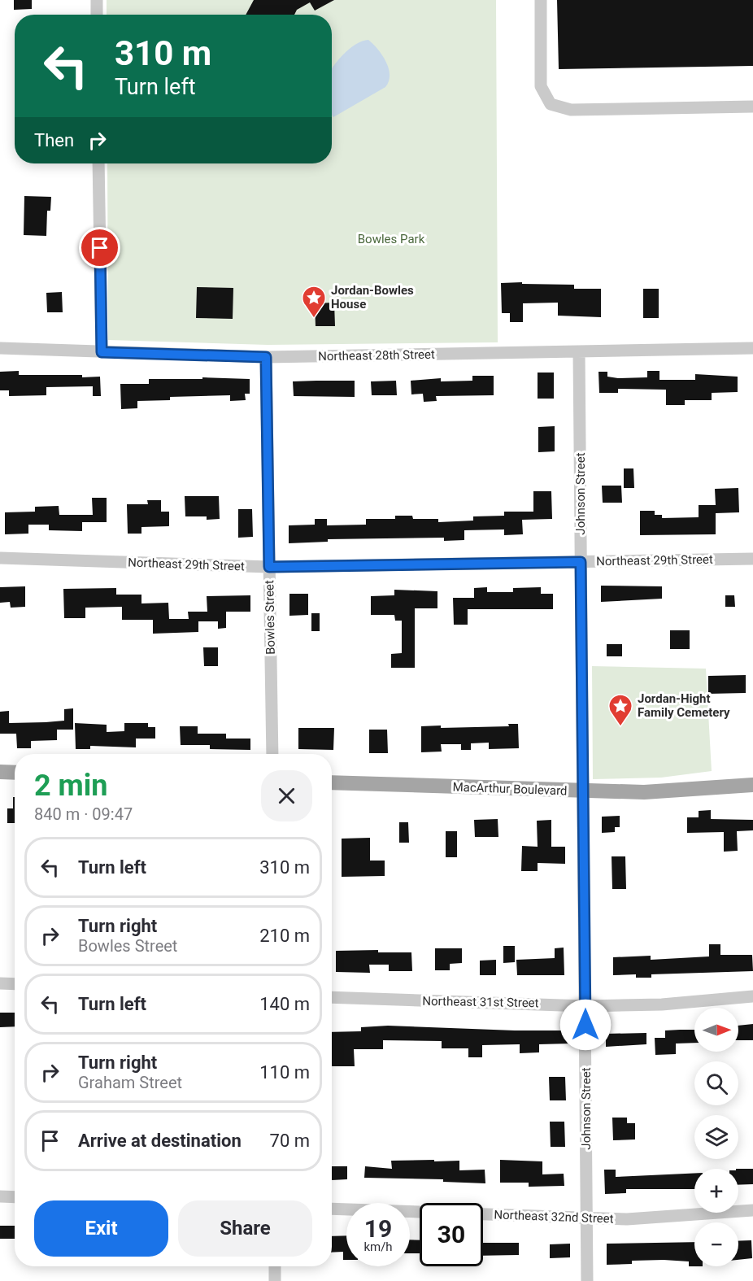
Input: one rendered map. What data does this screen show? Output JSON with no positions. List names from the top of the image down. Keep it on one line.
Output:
{"streets":{"main road":["MacArthur Boulevard"],"street":["Northeast 28th Street","Johnson Street","Northeast 29th Street","Bowles Street","Northeast 31st Street","Northeast 32nd Street"]},"crossings":[["Northeast 28th Street","Johnson Street"],["Northeast 28th Street","Bowles Street"],["Johnson Street","Northeast 29th Street"],["Johnson Street","MacArthur Boulevard"],["Johnson Street","Northeast 31st Street"],["Johnson Street","Northeast 32nd Street"],["Northeast 29th Street","Bowles Street"]],"parks":["Bowles Park"],"places":{"place":["Jordan-Bowles House","Jordan-Hight Family Cemetery"]},"north":"right","page":{"turn":["310 m","Turn left"],"then":"Then","heading":["2 min","840 m · 09:47"],"list":[{"name":"Turn left","value":"310 m"},{"name":"Turn right","note":"Bowles Street","value":"210 m"},{"name":"Turn left","value":"140 m"},{"name":"Turn right","note":"Graham Street","value":"110 m"},{"name":"Arrive at destination","value":"70 m"}],"map_buttons":["+","−"],"buttons":["Exit","Share"],"speed":"19 km/h","limit":"30"}}
